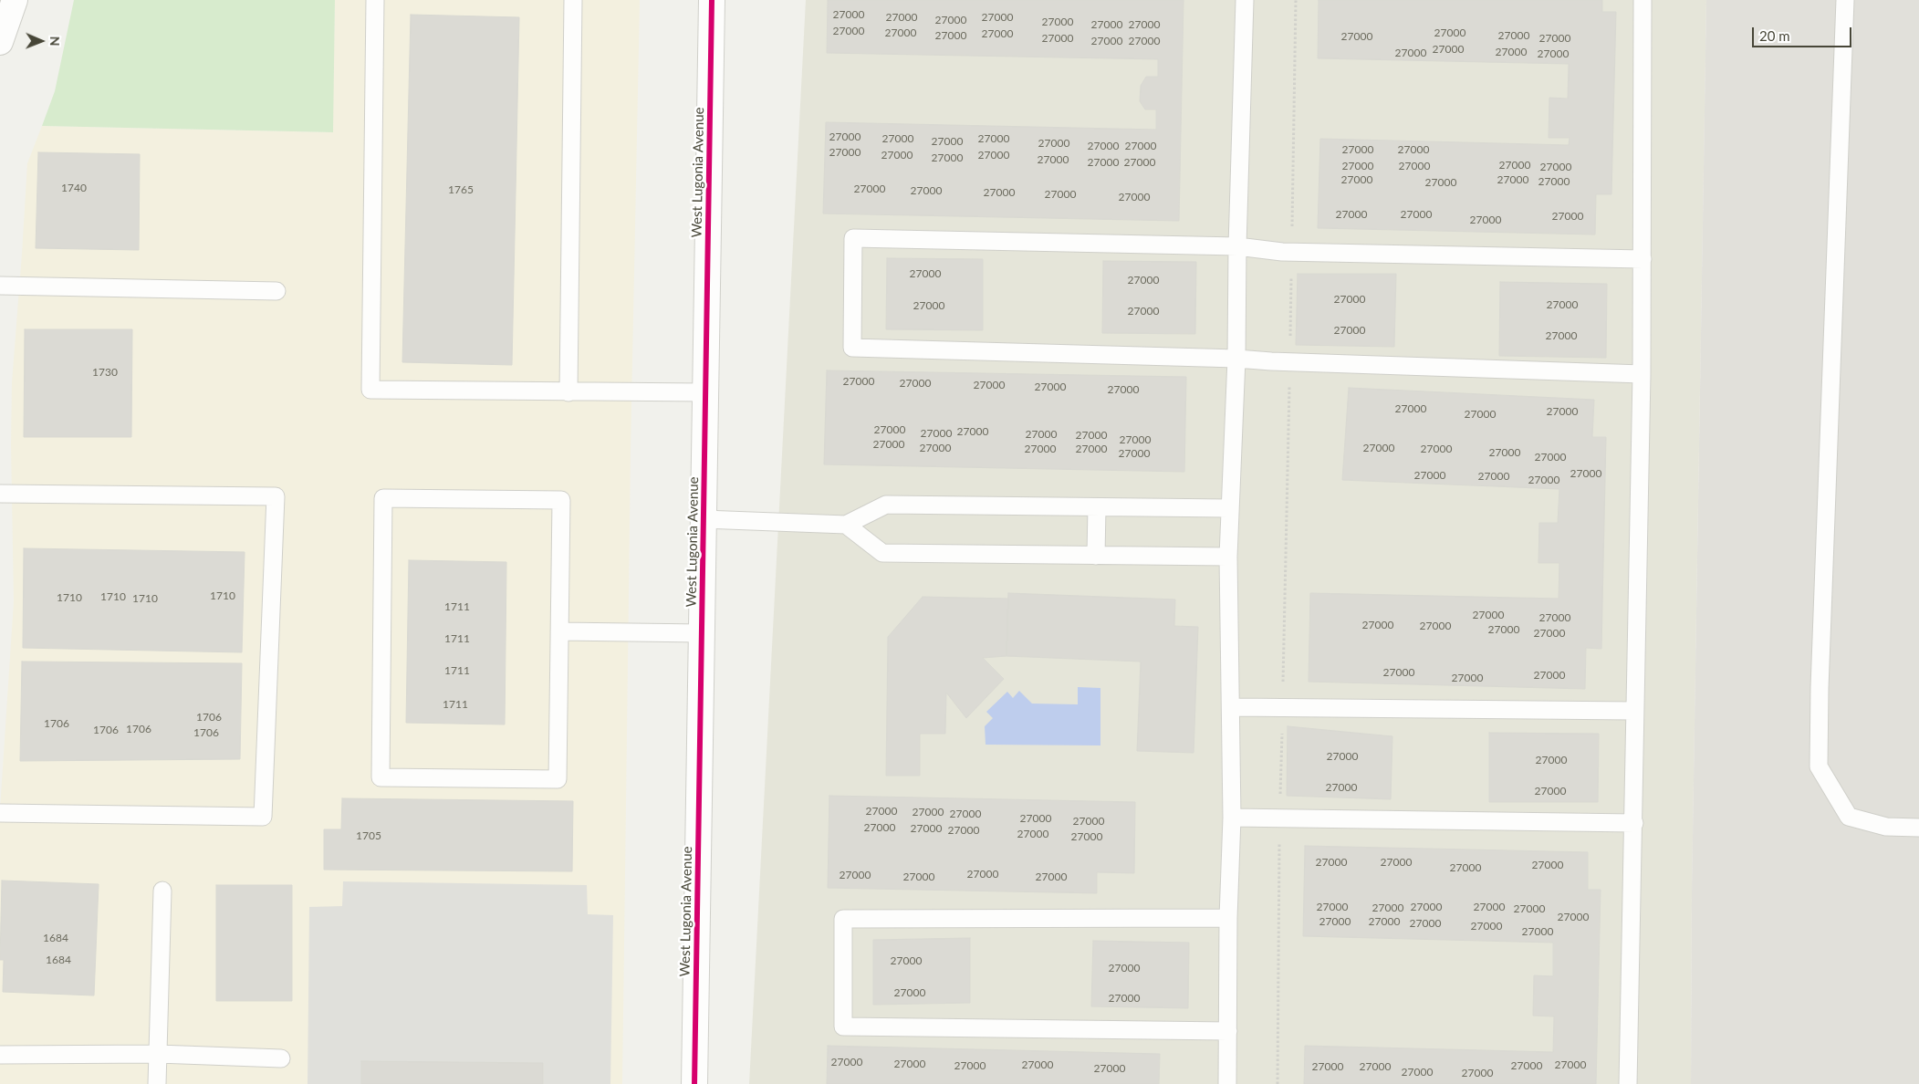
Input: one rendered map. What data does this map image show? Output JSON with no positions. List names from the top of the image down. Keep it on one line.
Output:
{"streets":{"street":["West Lugonia Avenue"]},"house_numbers":["27000","27000","27000","27000","27000","27000","27000","27000","27000","27000","27000","27000","27000","27000","27000","27000","27000","27000","27000","27000","27000","27000","27000","27000","27000","27000","27000","27000","27000","27000","27000","27000","27000","27000","27000","27000","27000","27000","27000","27000","27000","27000","27000","27000","27000","27000","1740","27000","1765","27000","27000","27000","27000","27000","27000","27000","27000","27000","27000","27000","27000","27000","27000","27000","27000","1730","27000","27000","27000","27000","27000","27000","27000","27000","27000","27000","27000","27000","27000","27000","27000","27000","27000","27000","27000","27000","27000","27000","27000","27000","27000","27000","27000","1710","1710","1710","1710","1711","27000","27000","27000","27000","27000","27000","1711","1711","27000","27000","27000","1711","1706","1706","1706","1706","1706","27000","27000","27000","27000","27000","27000","27000","27000","27000","27000","27000","27000","27000","1705","27000","27000","27000","27000","27000","27000","27000","27000","27000","27000","27000","27000","27000","27000","27000","27000","27000","27000","27000","27000","1684","1684","27000","27000","27000","27000","27000","27000","27000","27000","27000","27000","27000","27000","27000","27000","27000"],"scale_bar":"20 m","north":"right"}
